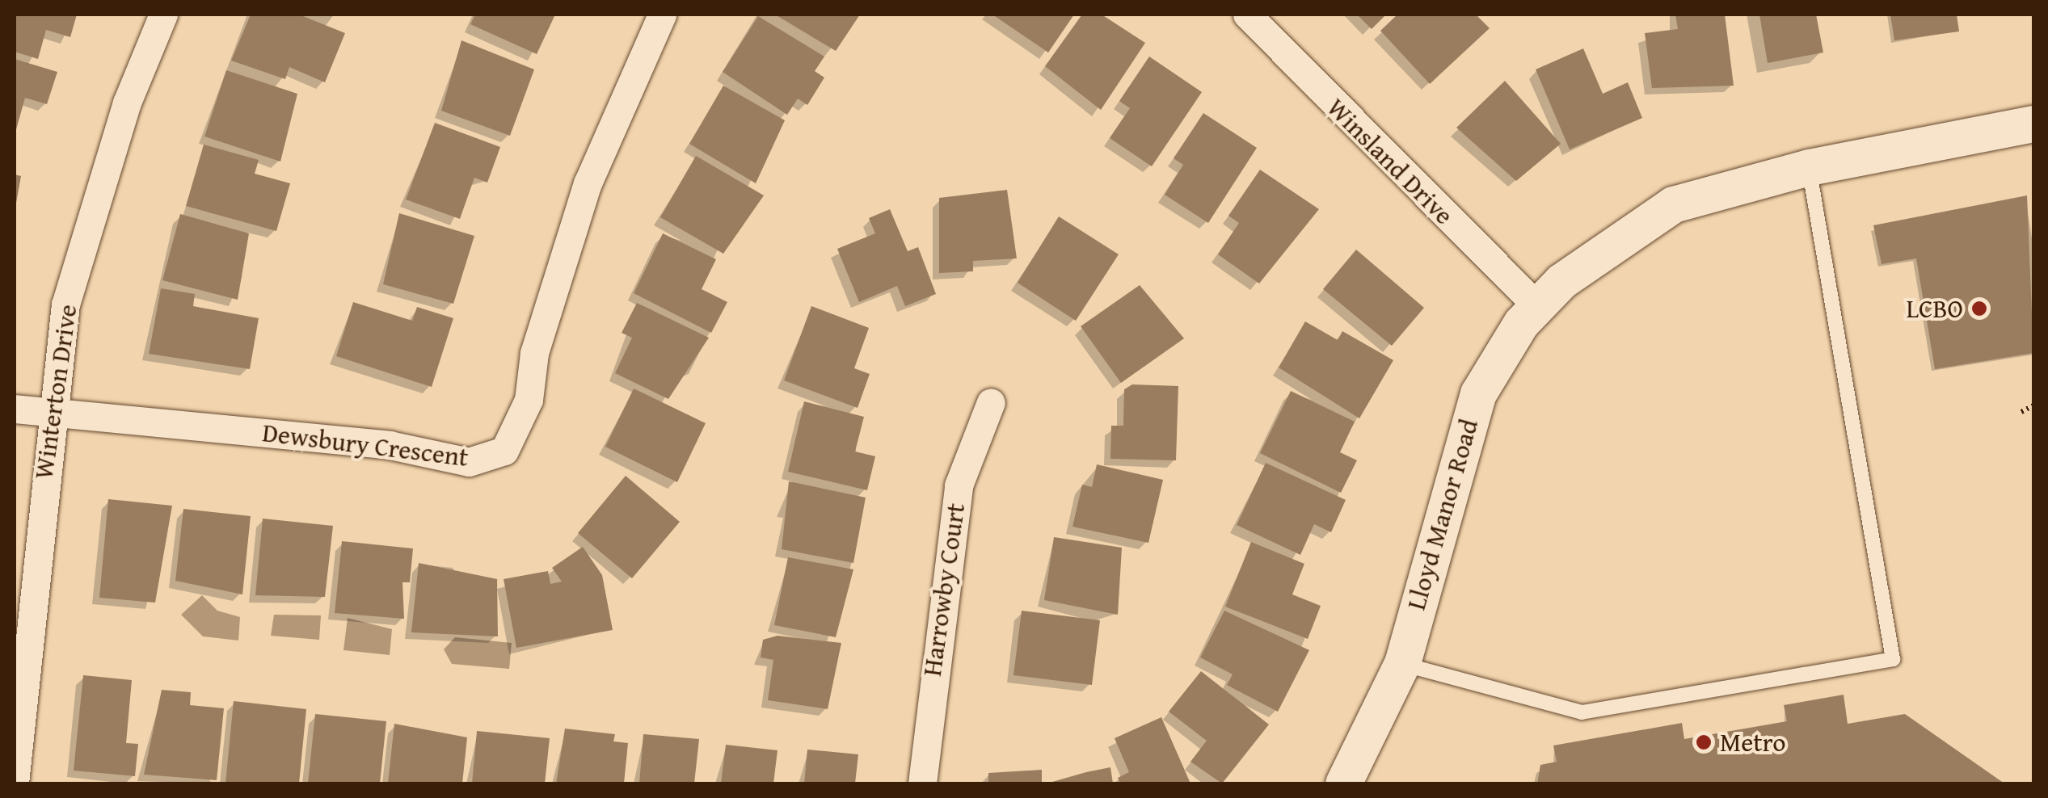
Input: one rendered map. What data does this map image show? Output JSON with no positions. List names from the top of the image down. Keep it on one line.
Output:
{"streets":{"street":["Winsland Drive","Winterton Drive","Dewsbury Crescent","Lloyd Manor Road","Harrowby Court"]},"crossings":[["Winsland Drive","Lloyd Manor Road"],["Winterton Drive","Dewsbury Crescent"]],"places":["LCBO","Metro"]}
